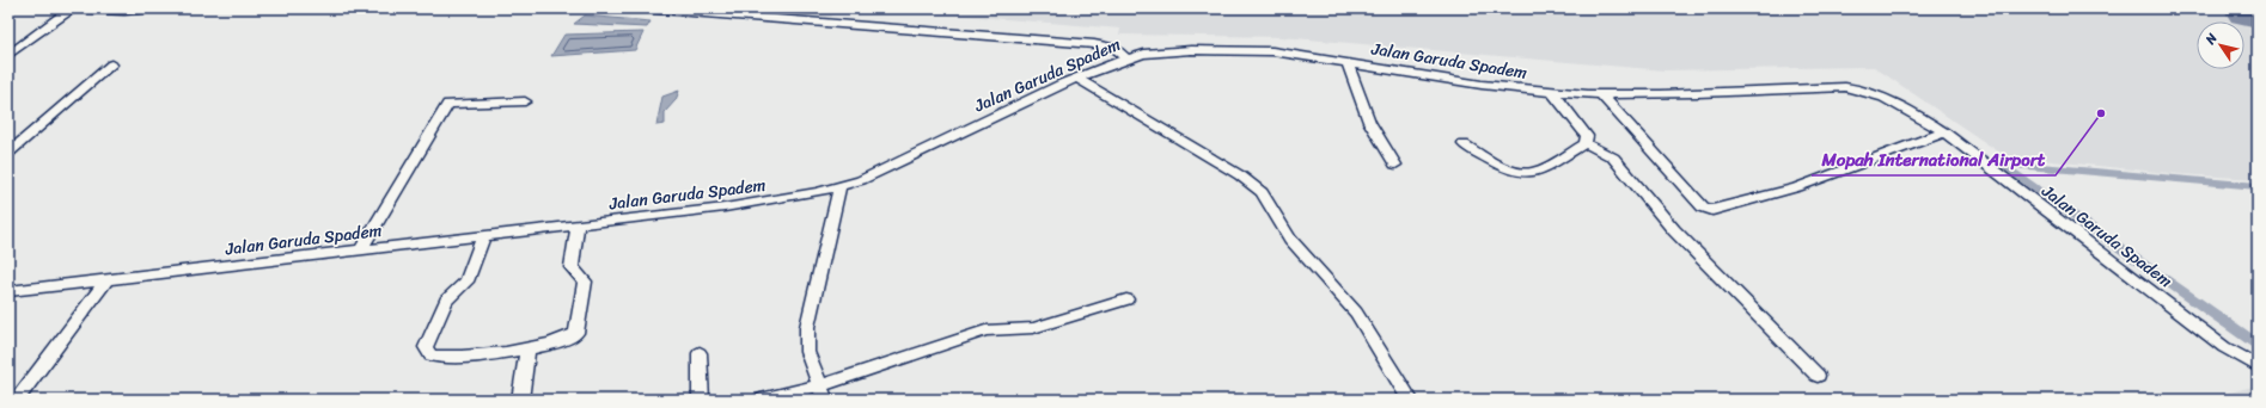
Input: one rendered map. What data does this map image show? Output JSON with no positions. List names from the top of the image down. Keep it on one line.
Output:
{"streets":{"street":["Jalan Garuda Spadem"]},"places":["Mopah International Airport"],"north":"top left"}
